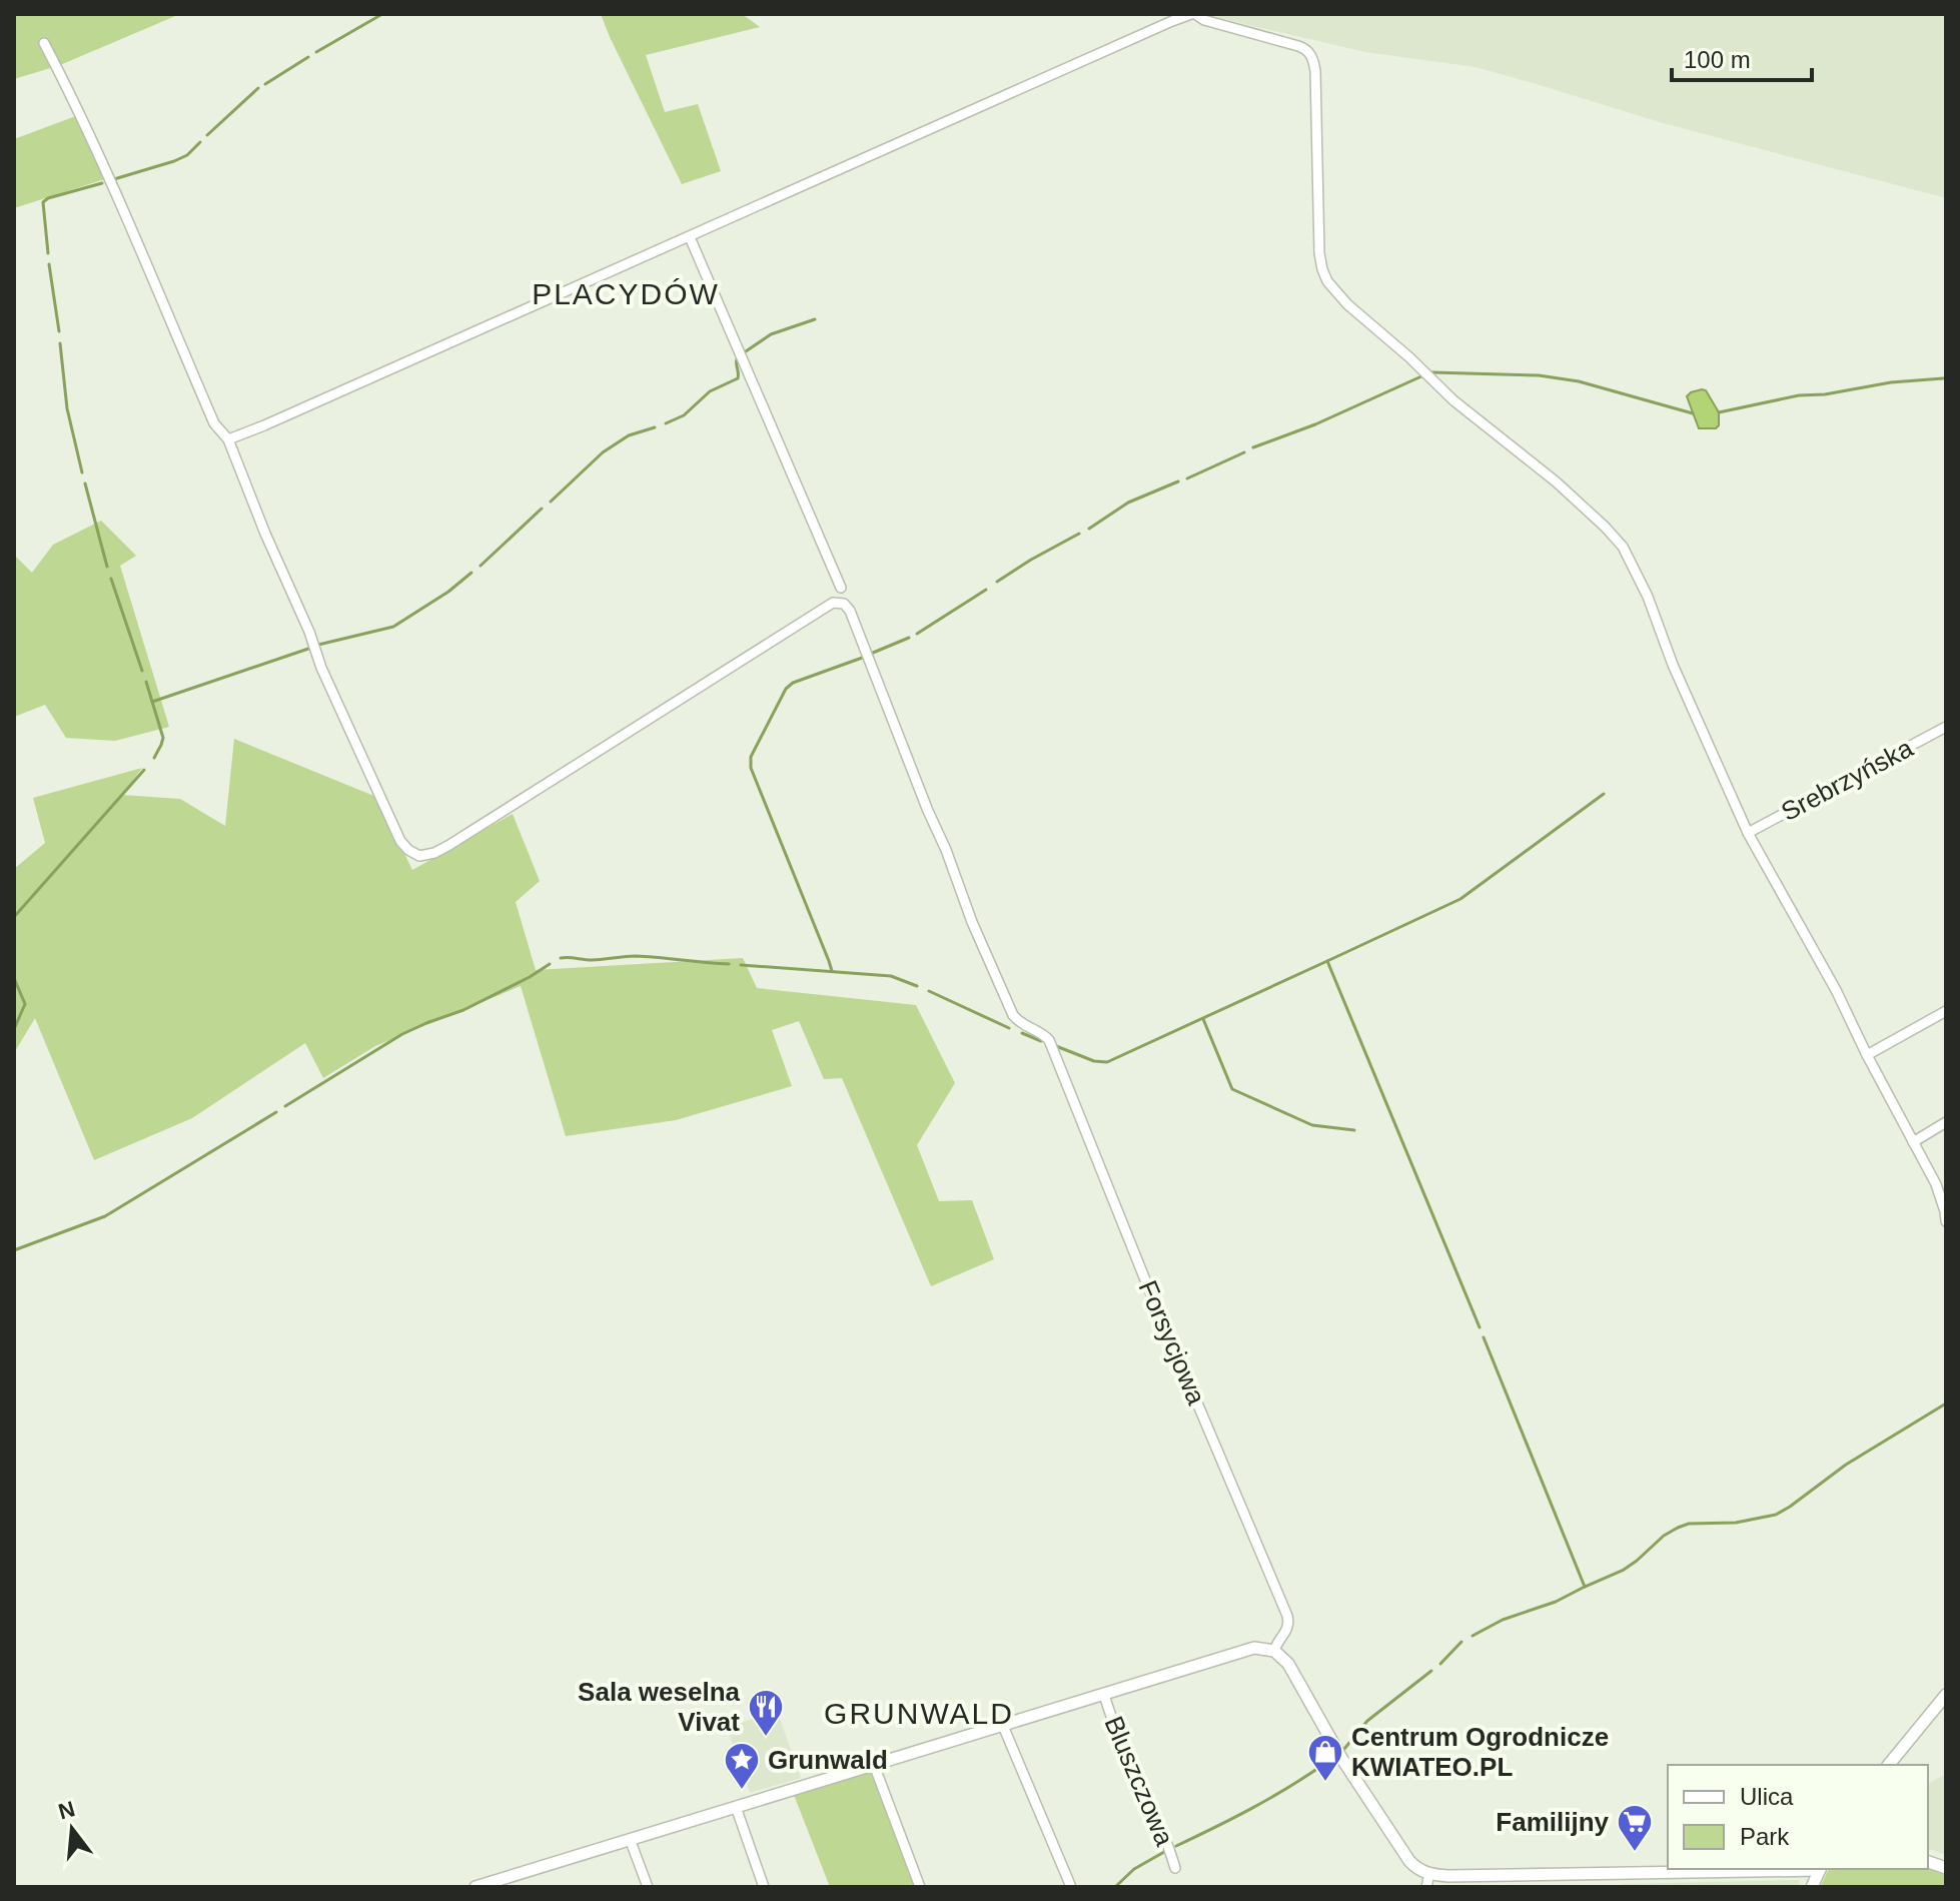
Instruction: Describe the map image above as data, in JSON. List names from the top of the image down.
{
  "streets": {
    "street": ["Srebrzyńska", "Forsycjowa", "Bluszczowa"]
  },
  "districts": ["PLACYDÓW", "GRUNWALD"],
  "places": {
    "restaurant": ["Sala weselna Vivat"],
    "shop": ["Centrum Ogrodnicze KWIATEO.PL"],
    "place": ["Grunwald"],
    "supermarket": ["Familijny"]
  },
  "legend": ["Ulica", "Park"],
  "scale_bar": "100 m",
  "north": "top"
}
